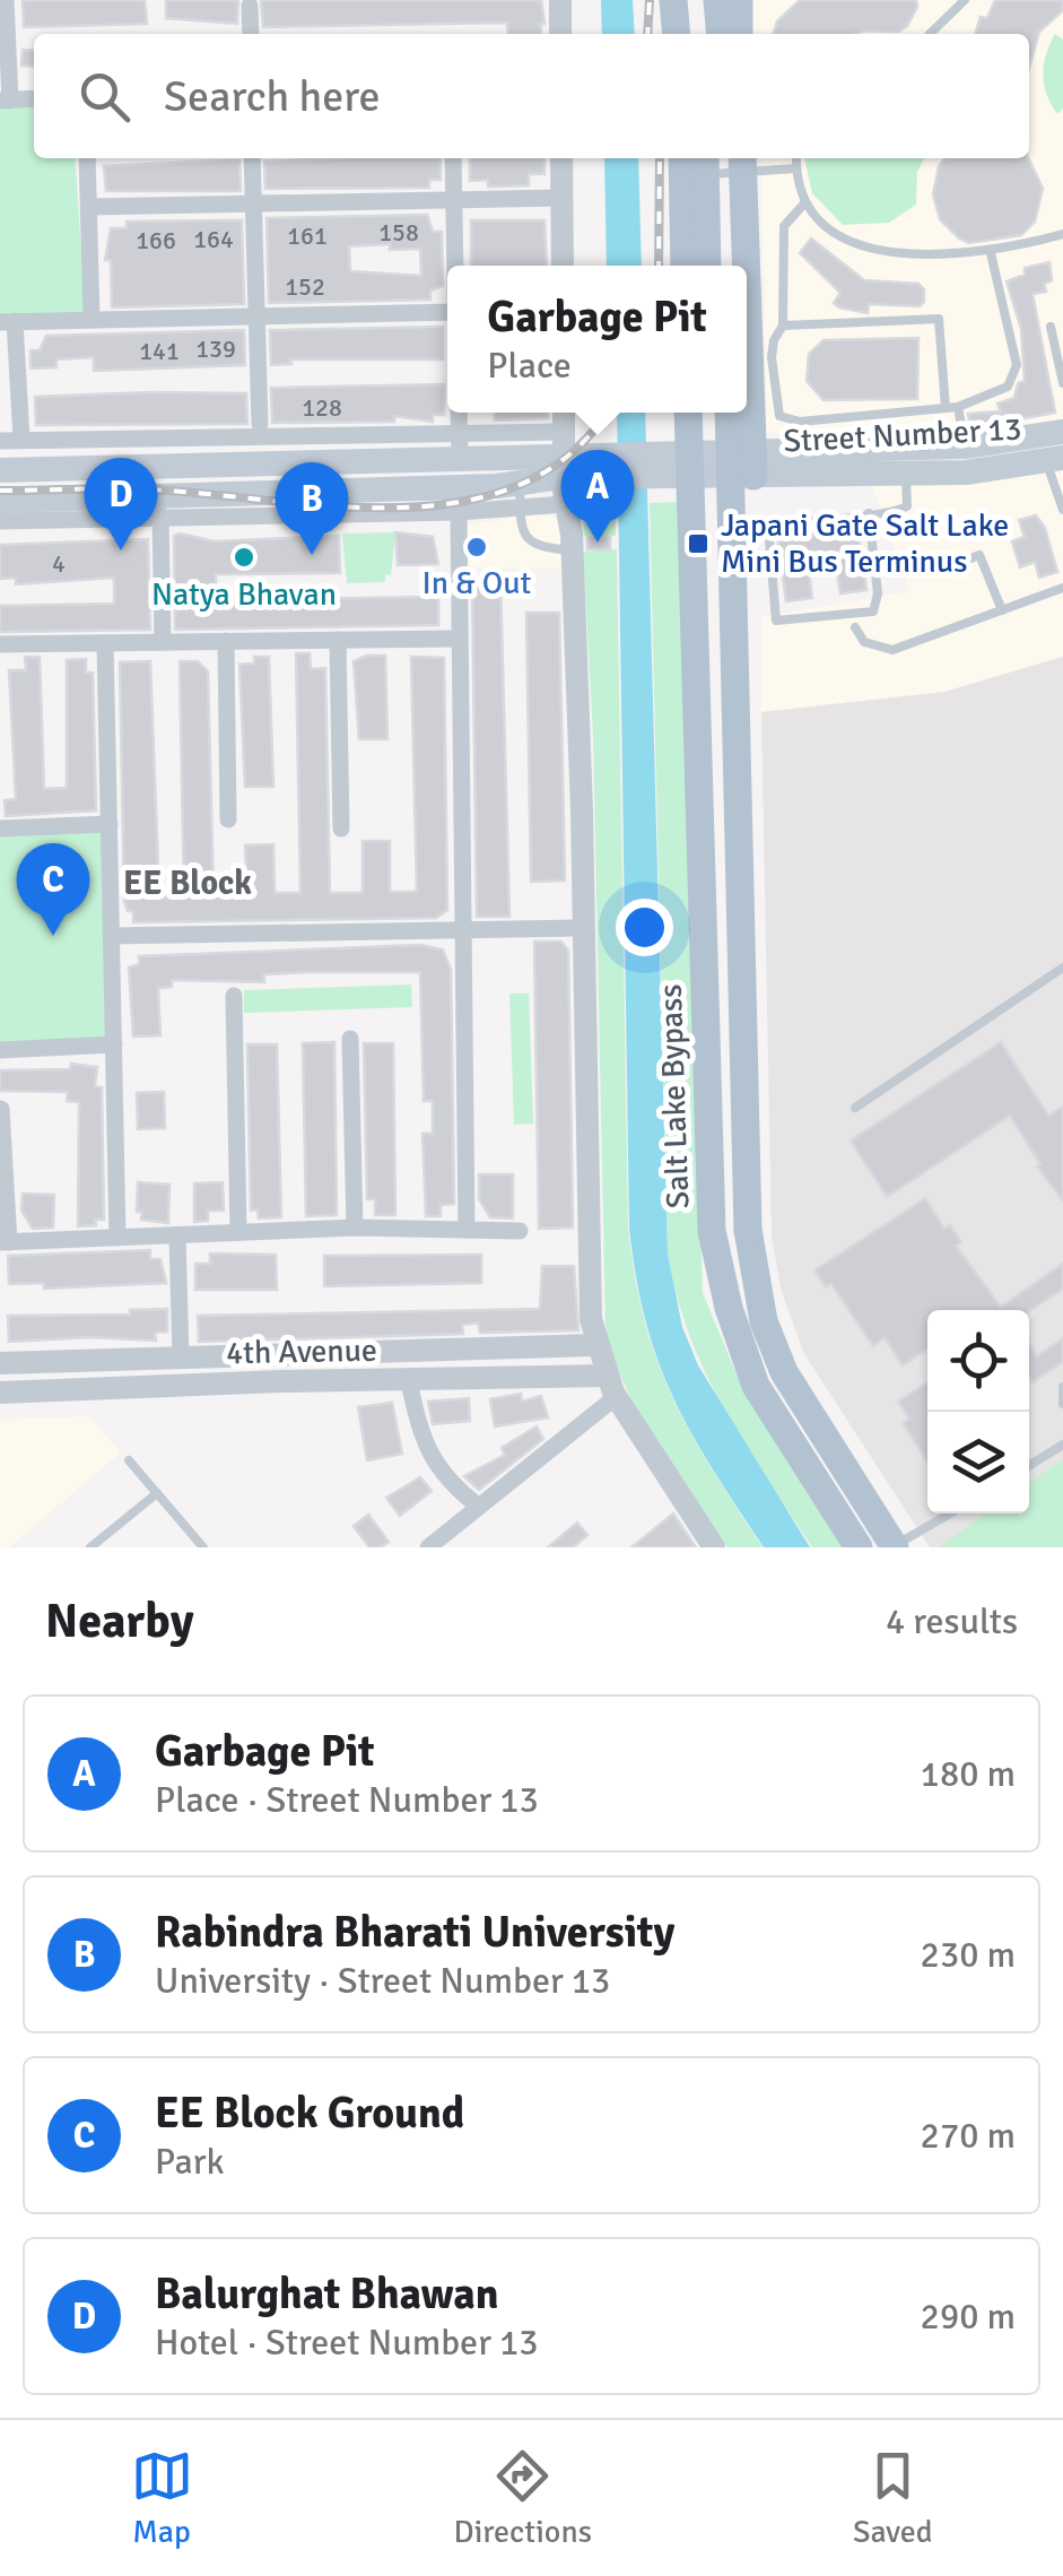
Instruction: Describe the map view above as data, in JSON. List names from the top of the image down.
{
  "streets": {
    "main road": ["Street Number 13", "Salt Lake Bypass"],
    "street": ["4th Avenue"]
  },
  "crossings": [
    ["Street Number 13", "Salt Lake Bypass"]
  ],
  "districts": ["EE Block"],
  "places": {
    "transit": ["Japani Gate Salt Lake Mini Bus Terminus"],
    "other": ["In & Out", "Natya Bhavan"]
  },
  "house_numbers": [
    "158",
    "161",
    "164",
    "166",
    "152",
    "139",
    "141",
    "128",
    "4"
  ],
  "page": {
    "search": "Search here",
    "popup": ["Garbage Pit", "Place"],
    "pins": [
      "A",
      "D",
      "B",
      "C"
    ],
    "heading": ["Nearby", "4 results"],
    "list": [
      {
        "mark": "A",
        "name": "Garbage Pit",
        "note": "Place · Street Number 13",
        "value": "180 m"
      },
      {
        "mark": "B",
        "name": "Rabindra Bharati University",
        "note": "University · Street Number 13",
        "value": "230 m"
      },
      {
        "mark": "C",
        "name": "EE Block Ground",
        "note": "Park",
        "value": "270 m"
      },
      {
        "mark": "D",
        "name": "Balurghat Bhawan",
        "note": "Hotel · Street Number 13",
        "value": "290 m"
      }
    ],
    "nav": ["Map", "Directions", "Saved"]
  }
}
